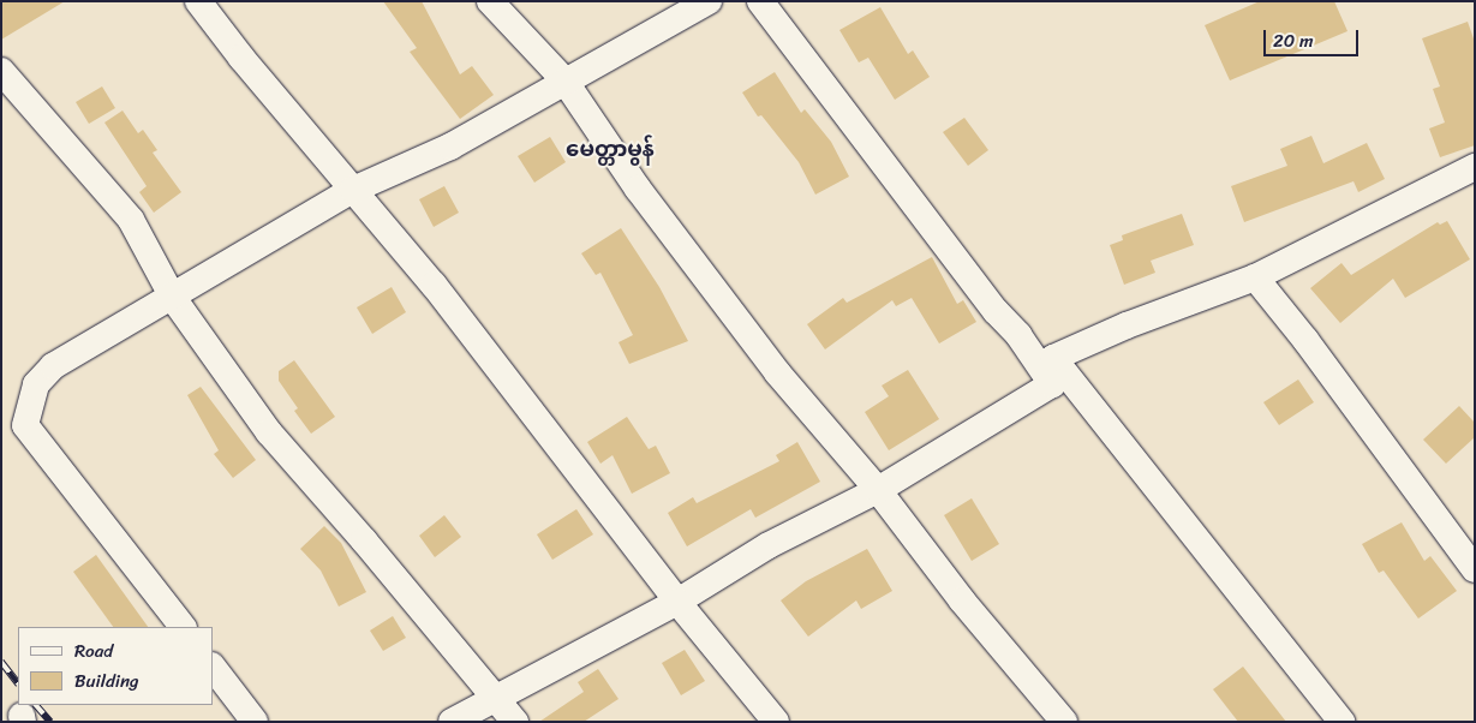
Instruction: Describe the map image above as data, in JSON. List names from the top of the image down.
{
  "districts": ["မေတ္တာမွန်"],
  "legend": ["Road", "Building"],
  "scale_bar": "20 m"
}
